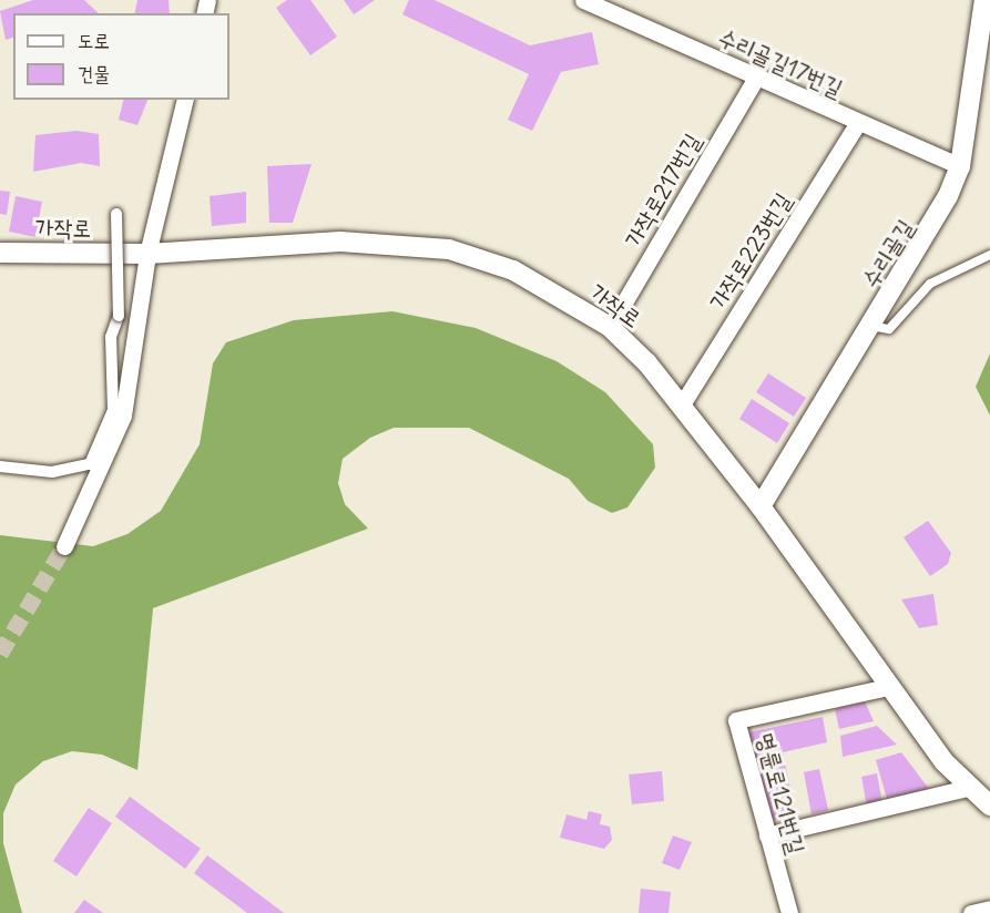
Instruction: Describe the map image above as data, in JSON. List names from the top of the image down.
{
  "streets": {
    "street": [
      "수리골길17번길",
      "가작로217번길",
      "가작로",
      "가작로223번길",
      "수리골길",
      "명륜로121번길"
    ]
  },
  "crossings": [
    ["수리골길17번길", "가작로217번길"],
    ["수리골길17번길", "가작로223번길"],
    ["수리골길17번길", "수리골길"],
    ["가작로217번길", "가작로"],
    ["가작로", "가작로223번길"],
    ["가작로", "수리골길"],
    ["가작로", "명륜로121번길"]
  ],
  "legend": ["도로", "건물"]
}
